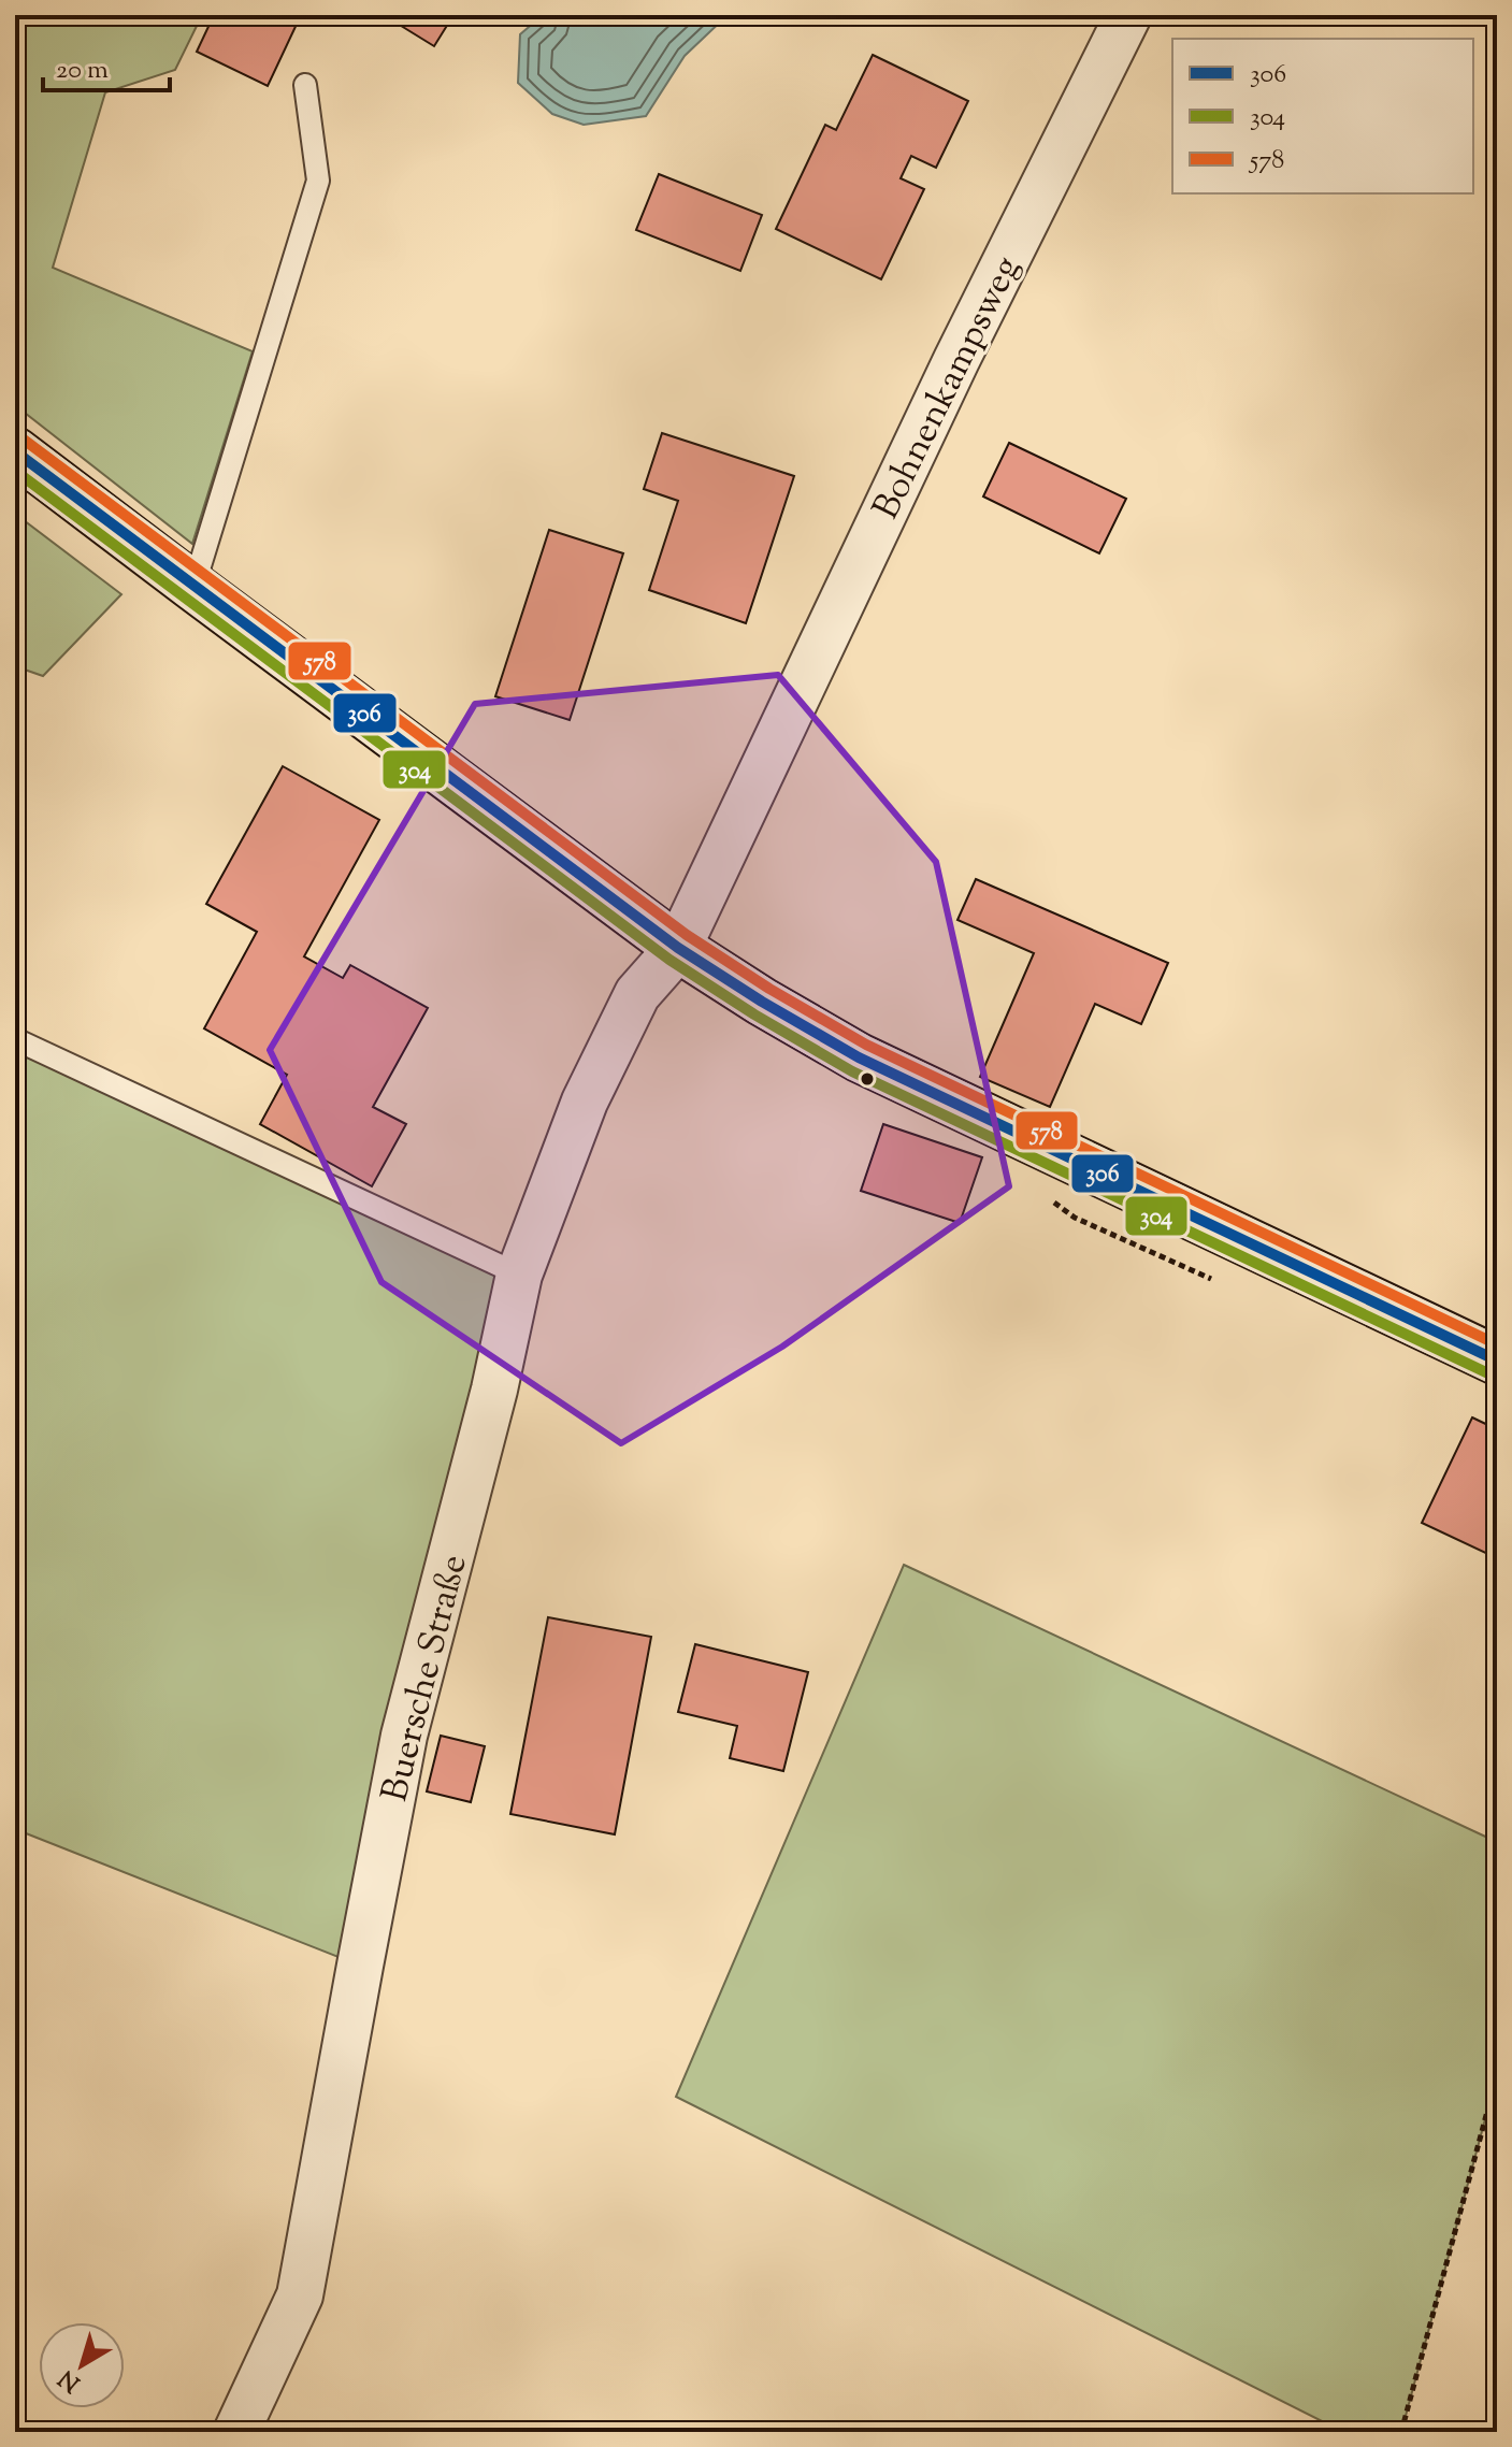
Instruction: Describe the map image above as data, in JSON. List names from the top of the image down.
{
  "streets": {
    "street": ["Bohnenkampsweg", "Buersche Straße"]
  },
  "crossings": [
    ["Bohnenkampsweg", "Buersche Straße"]
  ],
  "lines": ["transit line 578", "transit line 306", "transit line 304"],
  "legend": ["306", "304", "578"],
  "scale_bar": "20 m",
  "north": "bottom left"
}
